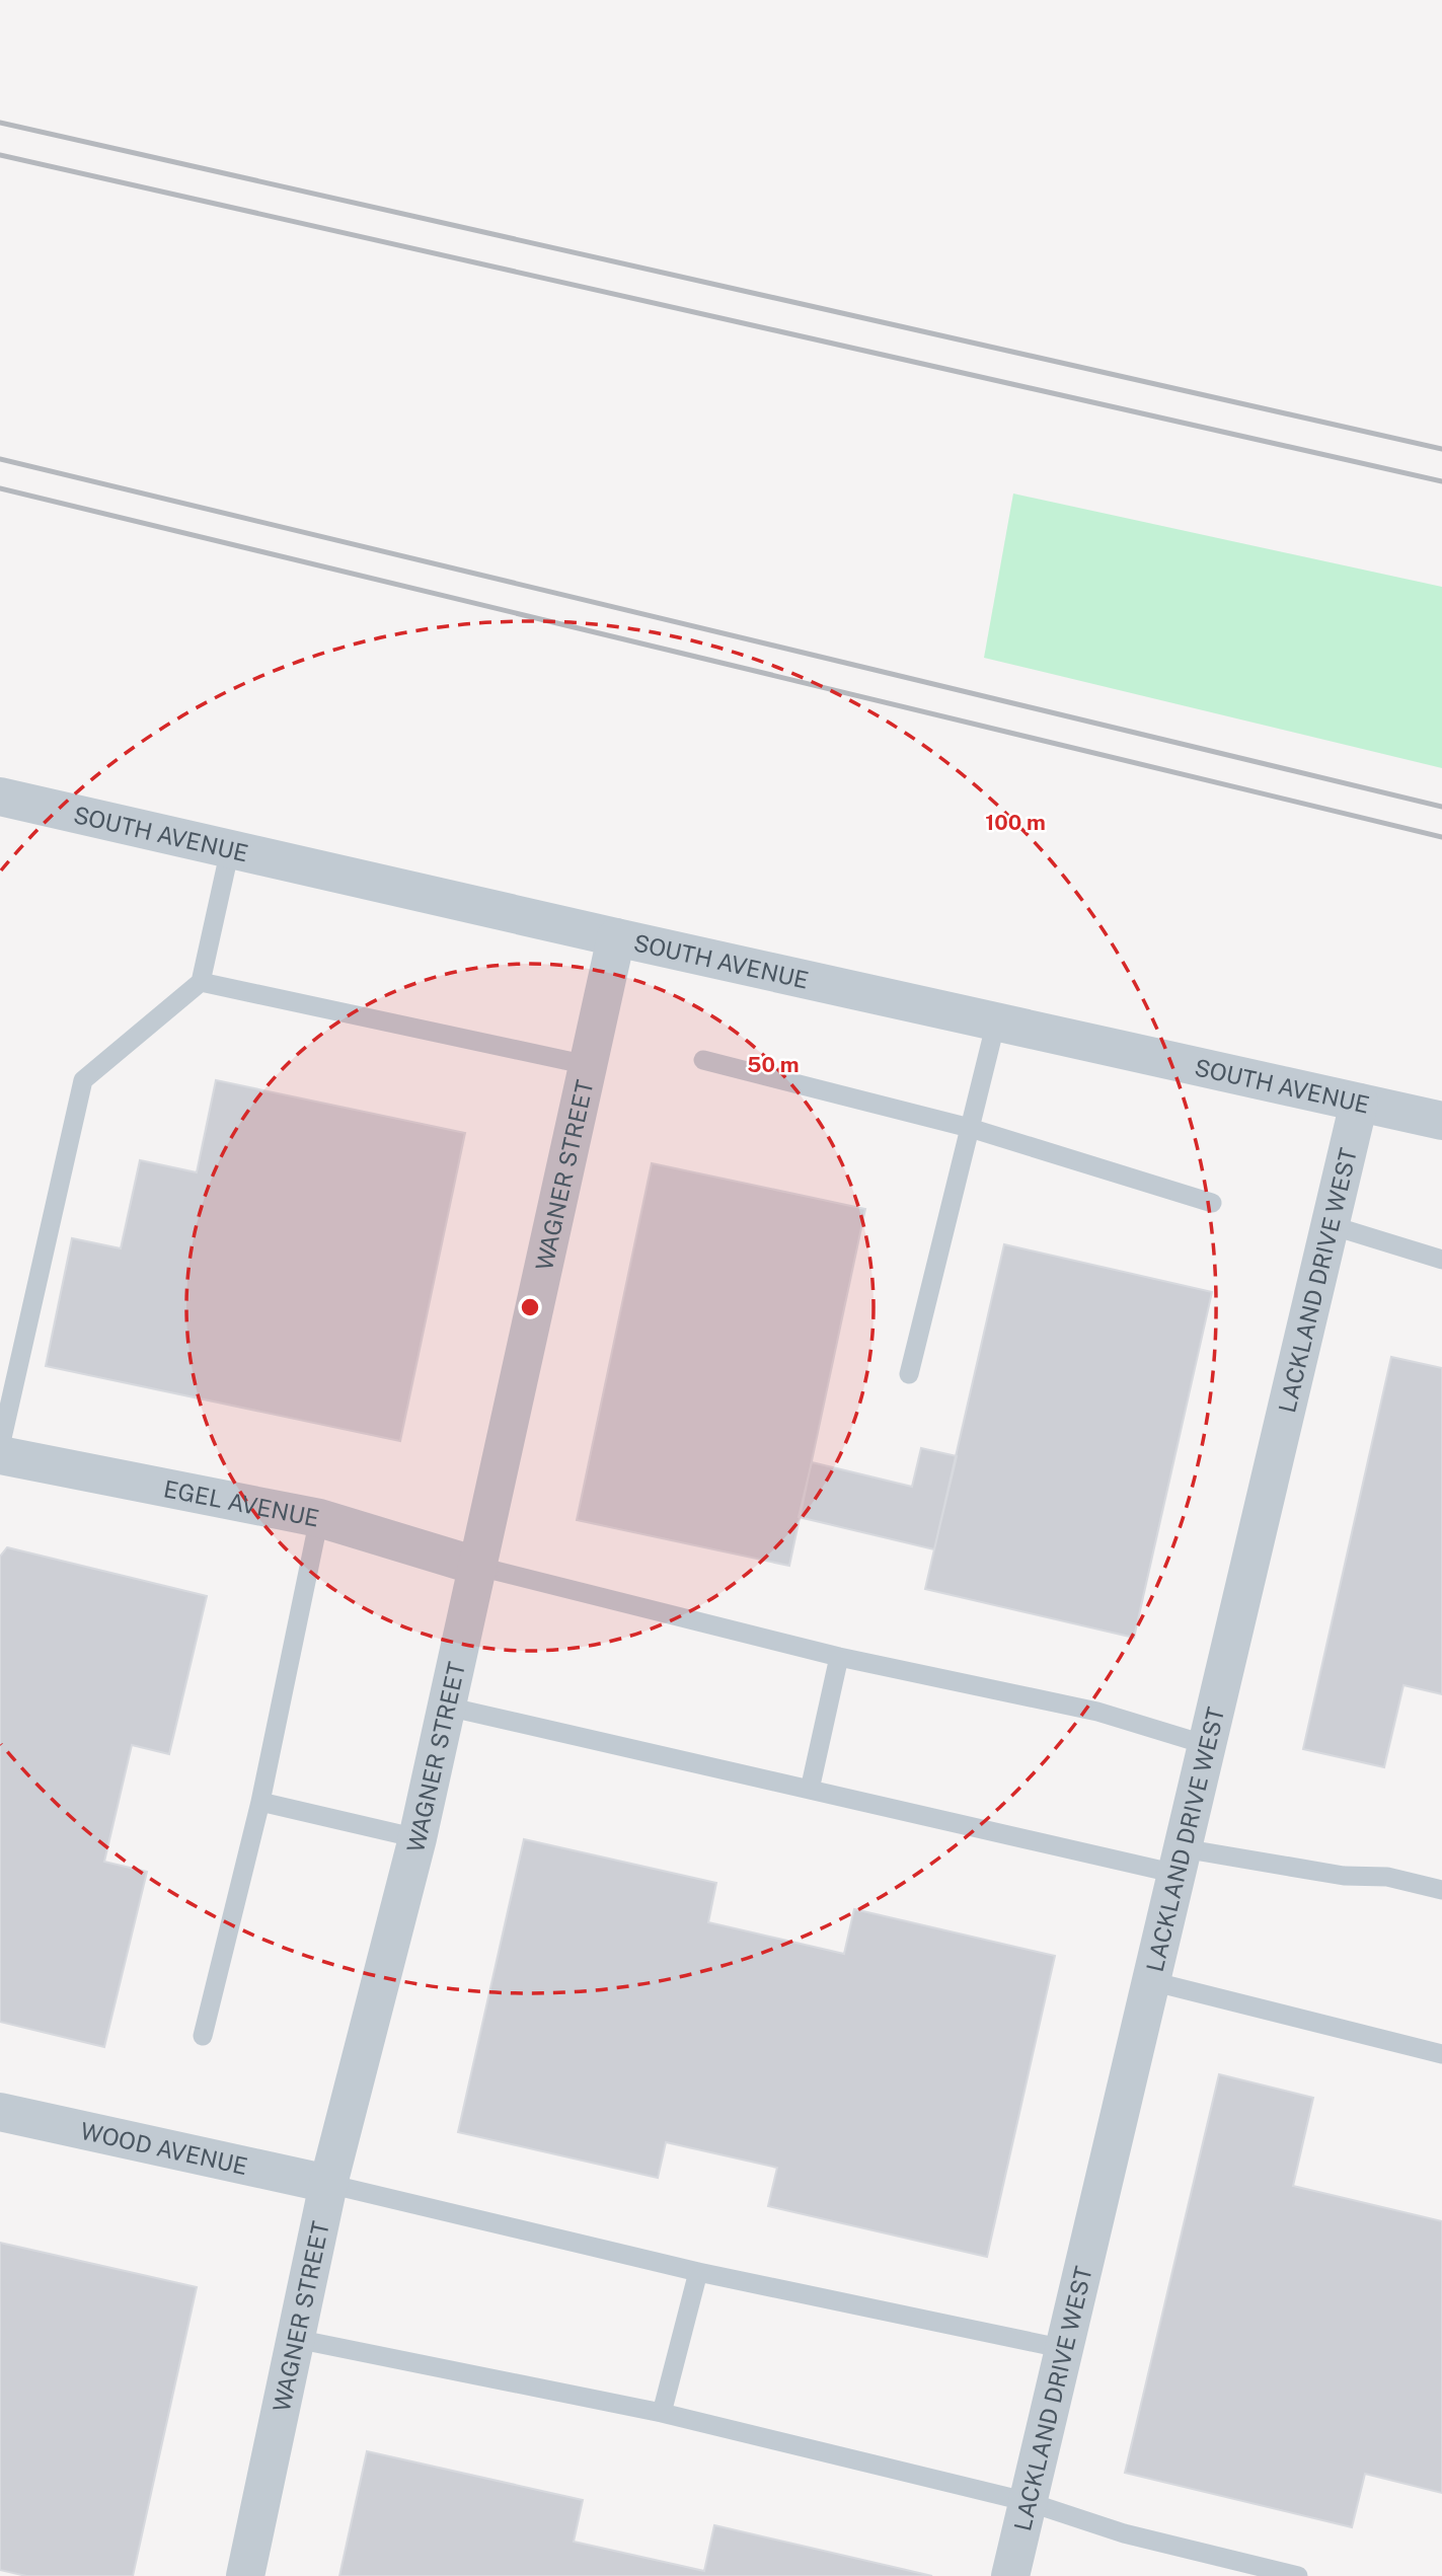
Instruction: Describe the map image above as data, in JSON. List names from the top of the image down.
{
  "streets": {
    "street": [
      "SOUTH AVENUE",
      "WAGNER STREET",
      "LACKLAND DRIVE WEST",
      "EGEL AVENUE",
      "WOOD AVENUE"
    ]
  },
  "crossings": [
    ["SOUTH AVENUE", "WAGNER STREET"],
    ["SOUTH AVENUE", "LACKLAND DRIVE WEST"],
    ["WAGNER STREET", "EGEL AVENUE"],
    ["WAGNER STREET", "WOOD AVENUE"]
  ],
  "rings": ["100 m", "50 m"]
}
